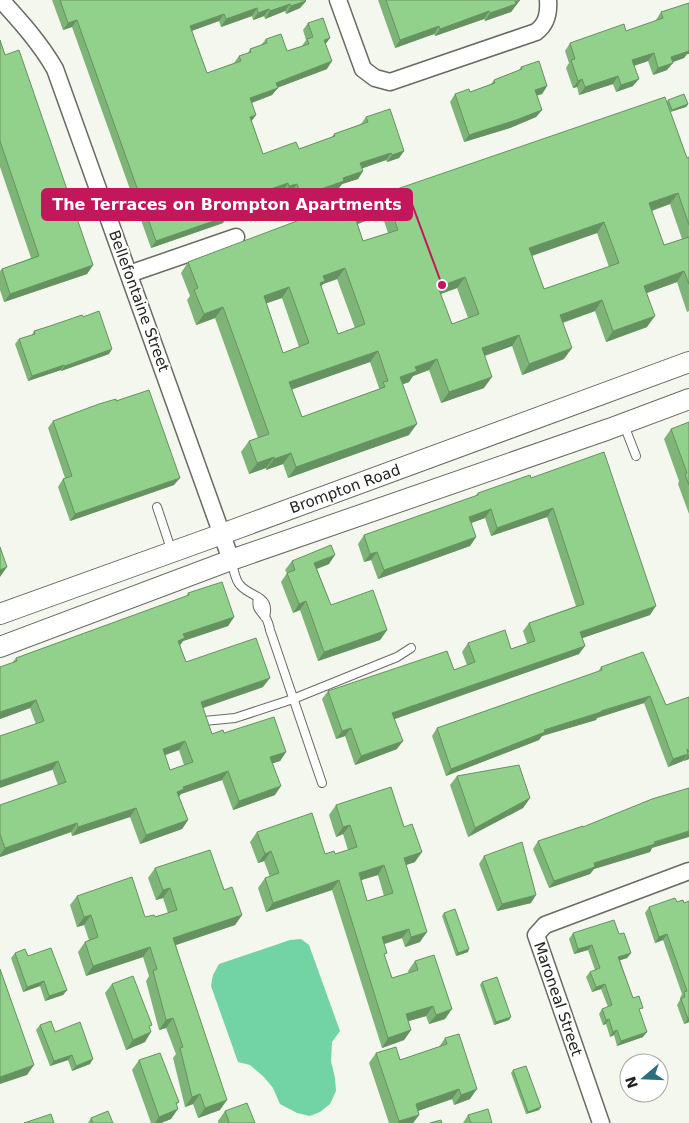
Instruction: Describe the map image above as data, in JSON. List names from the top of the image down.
{
  "streets": {
    "street": ["Bellefontaine Street", "Brompton Road", "Maroneal Street"]
  },
  "crossings": [
    ["Bellefontaine Street", "Brompton Road"]
  ],
  "places": ["The Terraces on Brompton Apartments"],
  "north": "left"
}
